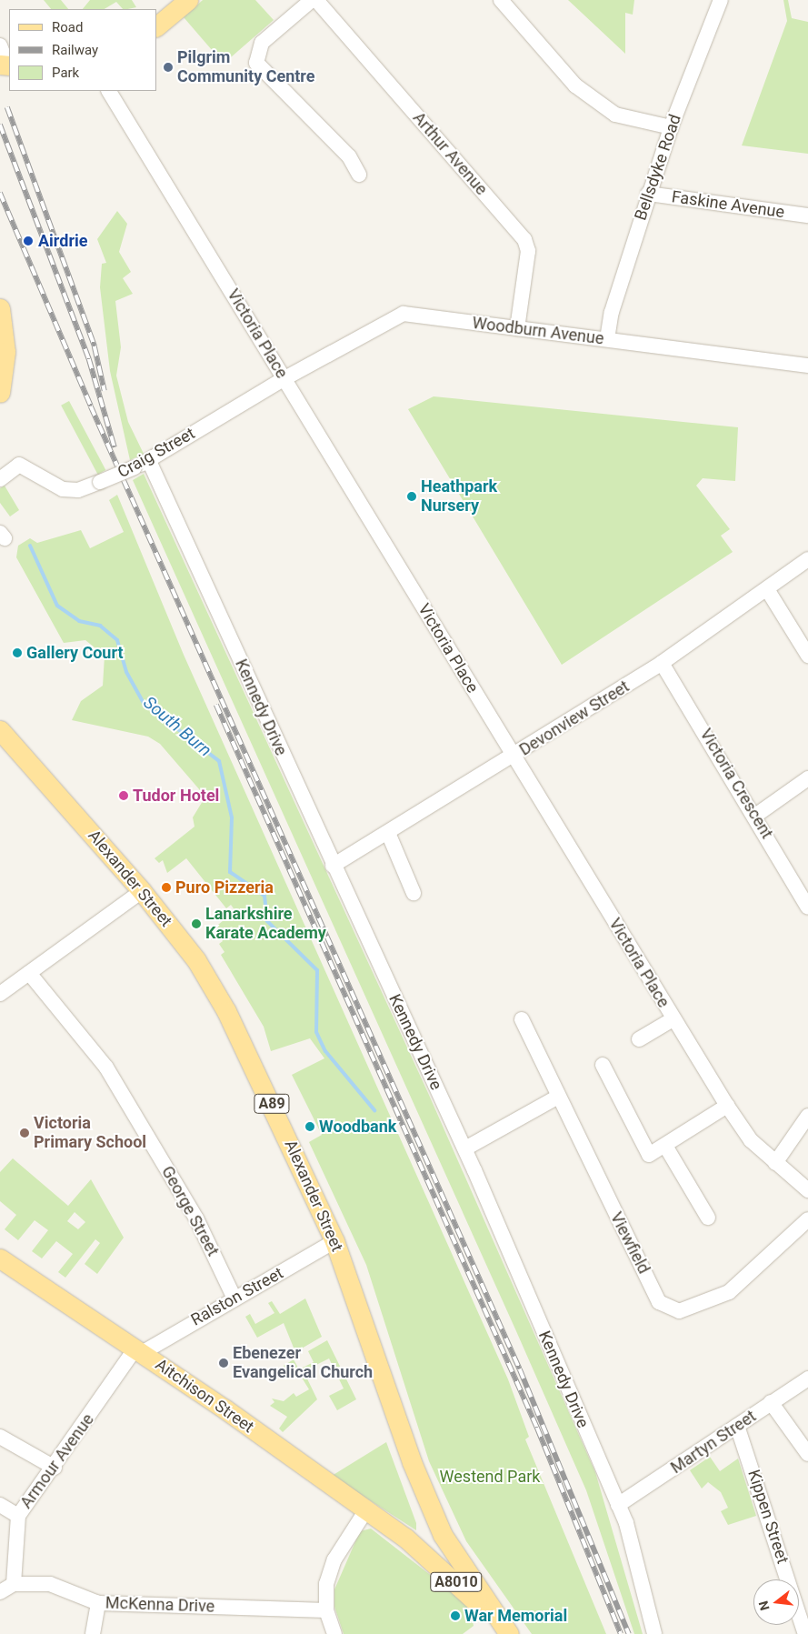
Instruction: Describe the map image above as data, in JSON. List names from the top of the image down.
{
  "streets": {
    "main road": [
      "Alexander Street",
      "A89",
      "Aitchison Street",
      "A8010"
    ],
    "street": [
      "Arthur Avenue",
      "Bellsdyke Road",
      "Faskine Avenue",
      "Woodburn Avenue",
      "Victoria Place",
      "Craig Street",
      "Kennedy Drive",
      "Devonview Street",
      "Victoria Crescent",
      "George Street",
      "Viewfield",
      "Ralston Street",
      "Martyn Street",
      "Armour Avenue",
      "Kippen Street",
      "McKenna Drive"
    ]
  },
  "crossings": [
    ["Arthur Avenue", "Woodburn Avenue"],
    ["Bellsdyke Road", "Faskine Avenue"],
    ["Bellsdyke Road", "Woodburn Avenue"],
    ["Woodburn Avenue", "Victoria Place"],
    ["Woodburn Avenue", "Craig Street"],
    ["Victoria Place", "Craig Street"],
    ["Victoria Place", "Devonview Street"],
    ["Craig Street", "Kennedy Drive"],
    ["Kennedy Drive", "Devonview Street"],
    ["Kennedy Drive", "Martyn Street"],
    ["Devonview Street", "Victoria Crescent"],
    ["Alexander Street", "Ralston Street"],
    ["Alexander Street", "Aitchison Street"],
    ["George Street", "Ralston Street"],
    ["Ralston Street", "Aitchison Street"],
    ["Ralston Street", "Armour Avenue"],
    ["Aitchison Street", "Armour Avenue"],
    ["Martyn Street", "Kippen Street"],
    ["Armour Avenue", "McKenna Drive"]
  ],
  "water": ["South Burn"],
  "parks": ["Westend Park"],
  "places": [
    "Pilgrim Community Centre",
    "Airdrie",
    "Heathpark Nursery",
    "Gallery Court",
    "Tudor Hotel",
    "Puro Pizzeria",
    "Lanarkshire Karate Academy",
    "Woodbank",
    "Victoria Primary School",
    "Ebenezer Evangelical Church",
    "War Memorial"
  ],
  "legend": ["Road", "Railway", "Park"],
  "north": "left"
}
